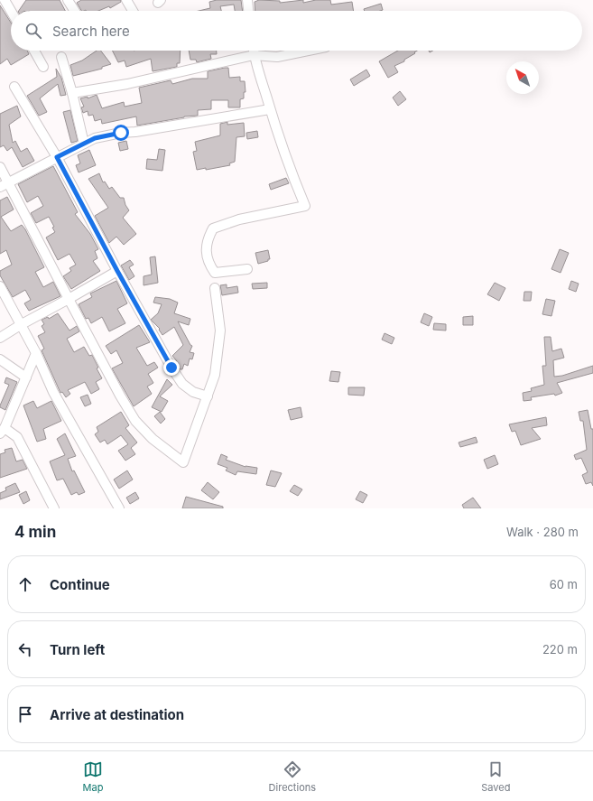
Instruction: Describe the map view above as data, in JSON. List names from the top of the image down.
{
  "north": "top left",
  "page": {
    "search": "Search here",
    "heading": ["4 min", "Walk · 280 m"],
    "list": [
      ["Continue", "60 m"],
      ["Turn left", "220 m"],
      "Arrive at destination"
    ],
    "nav": ["Map", "Directions", "Saved"]
  }
}
